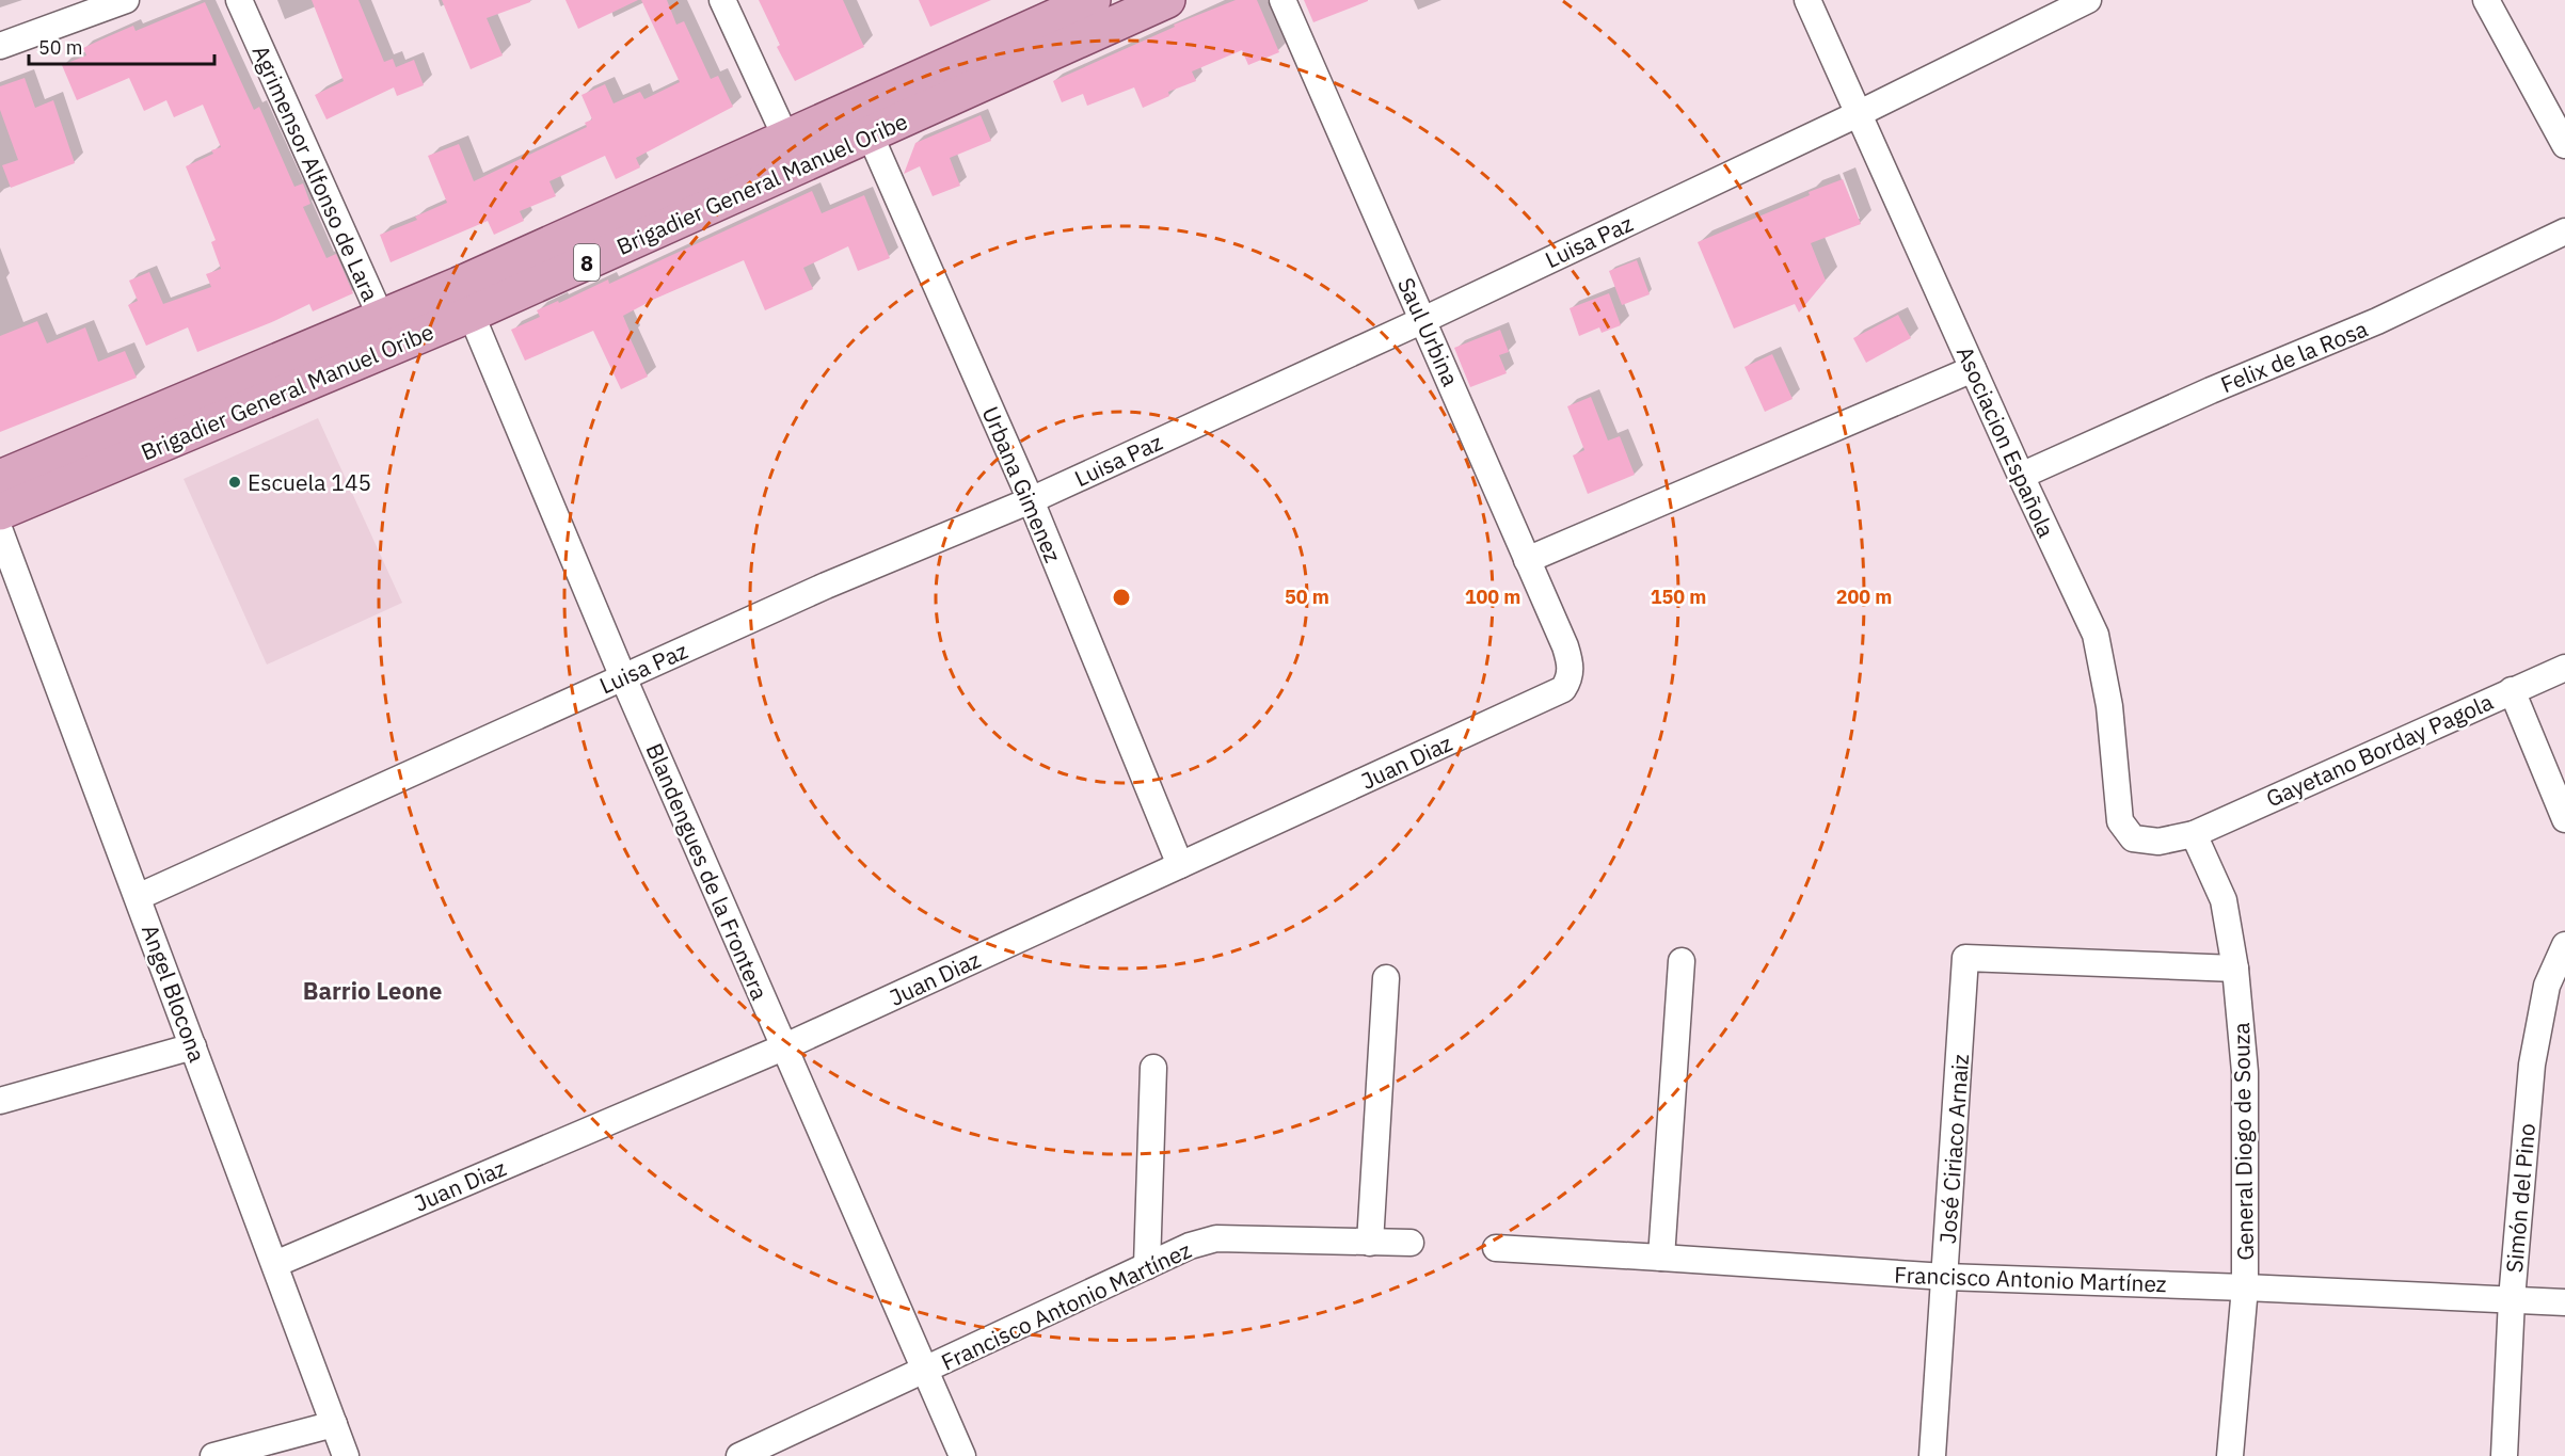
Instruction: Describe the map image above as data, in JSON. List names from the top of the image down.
{
  "streets": {
    "main road": ["Brigadier General Manuel Oribe", "8"],
    "street": [
      "Agrimensor Alfonso de Lara",
      "Luisa Paz",
      "Saul Urbina",
      "Felix de la Rosa",
      "Asociacion Española",
      "Urbana Gimenez",
      "Gayetano Borday Pagola",
      "Juan Diaz",
      "Blandengues de la Frontera",
      "Angel Blocona",
      "General Diogo de Souza",
      "José Ciriaco Arnaiz",
      "Simón del Pino",
      "Francisco Antonio Martínez"
    ]
  },
  "crossings": [
    ["Agrimensor Alfonso de Lara", "Brigadier General Manuel Oribe"],
    ["Brigadier General Manuel Oribe", "Urbana Gimenez"],
    ["Brigadier General Manuel Oribe", "Blandengues de la Frontera"],
    ["Luisa Paz", "Saul Urbina"],
    ["Luisa Paz", "Asociacion Española"],
    ["Luisa Paz", "Urbana Gimenez"],
    ["Luisa Paz", "Blandengues de la Frontera"],
    ["Luisa Paz", "Angel Blocona"],
    ["Saul Urbina", "Juan Diaz"],
    ["Felix de la Rosa", "Asociacion Española"],
    ["Asociacion Española", "Gayetano Borday Pagola"],
    ["Asociacion Española", "General Diogo de Souza"],
    ["Urbana Gimenez", "Juan Diaz"],
    ["Gayetano Borday Pagola", "General Diogo de Souza"],
    ["Juan Diaz", "Blandengues de la Frontera"],
    ["Juan Diaz", "Angel Blocona"],
    ["Blandengues de la Frontera", "Francisco Antonio Martínez"],
    ["General Diogo de Souza", "José Ciriaco Arnaiz"],
    ["General Diogo de Souza", "Francisco Antonio Martínez"],
    ["José Ciriaco Arnaiz", "Francisco Antonio Martínez"],
    ["Simón del Pino", "Francisco Antonio Martínez"]
  ],
  "districts": ["Barrio Leone"],
  "places": ["Escuela 145"],
  "scale_bar": "50 m",
  "rings": [
    "50 m",
    "100 m",
    "150 m",
    "200 m"
  ]
}
